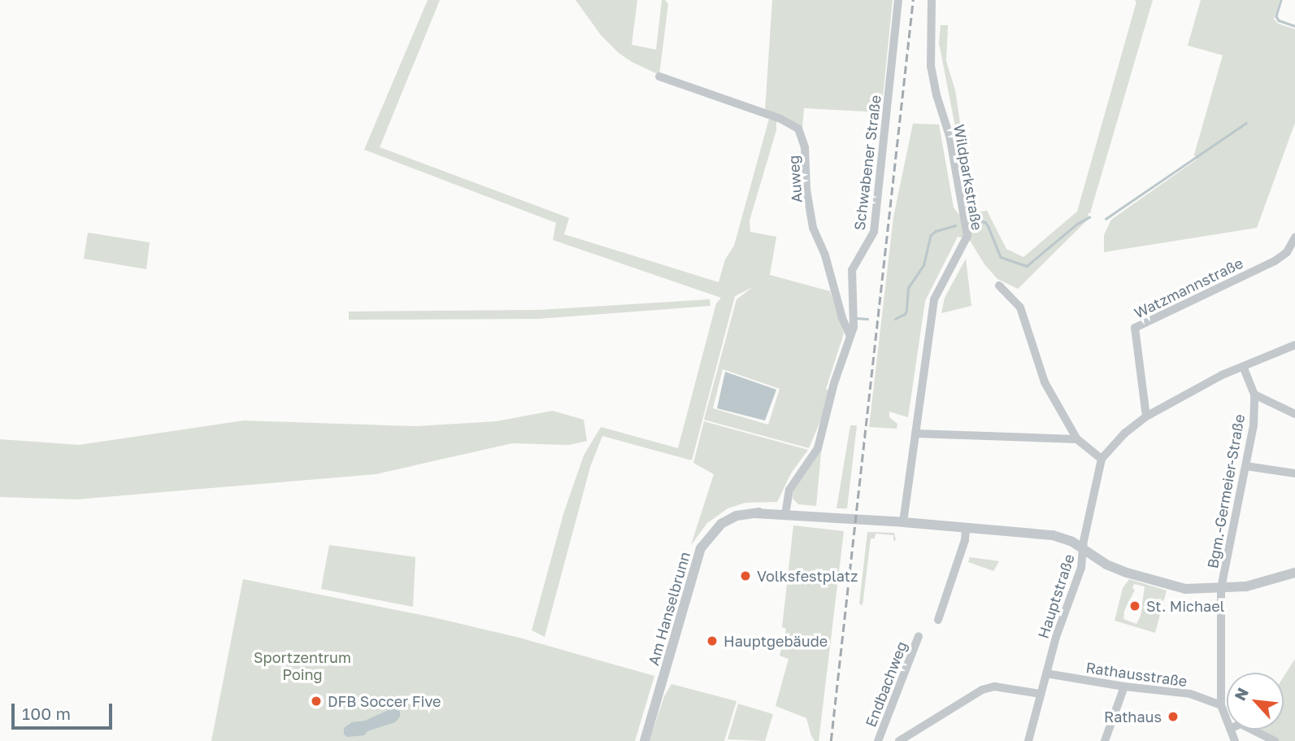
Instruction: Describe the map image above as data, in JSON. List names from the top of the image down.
{
  "streets": {
    "street": [
      "Schwabener Straße",
      "Wildparkstraße",
      "Auweg",
      "Watzmannstraße",
      "Bgm.-Germeier-Straße",
      "Hauptstraße",
      "Am Hanselbrunn",
      "Rathausstraße",
      "Endbachweg"
    ]
  },
  "crossings": [
    ["Schwabener Straße", "Auweg"],
    ["Schwabener Straße", "Am Hanselbrunn"],
    ["Wildparkstraße", "Am Hanselbrunn"],
    ["Bgm.-Germeier-Straße", "Am Hanselbrunn"],
    ["Bgm.-Germeier-Straße", "Rathausstraße"],
    ["Hauptstraße", "Am Hanselbrunn"],
    ["Hauptstraße", "Rathausstraße"]
  ],
  "parks": ["Sportzentrum Poing"],
  "places": [
    "Volksfestplatz",
    "St. Michael",
    "Hauptgebäude",
    "DFB Soccer Five",
    "Rathaus"
  ],
  "scale_bar": "100 m",
  "north": "top left"
}
